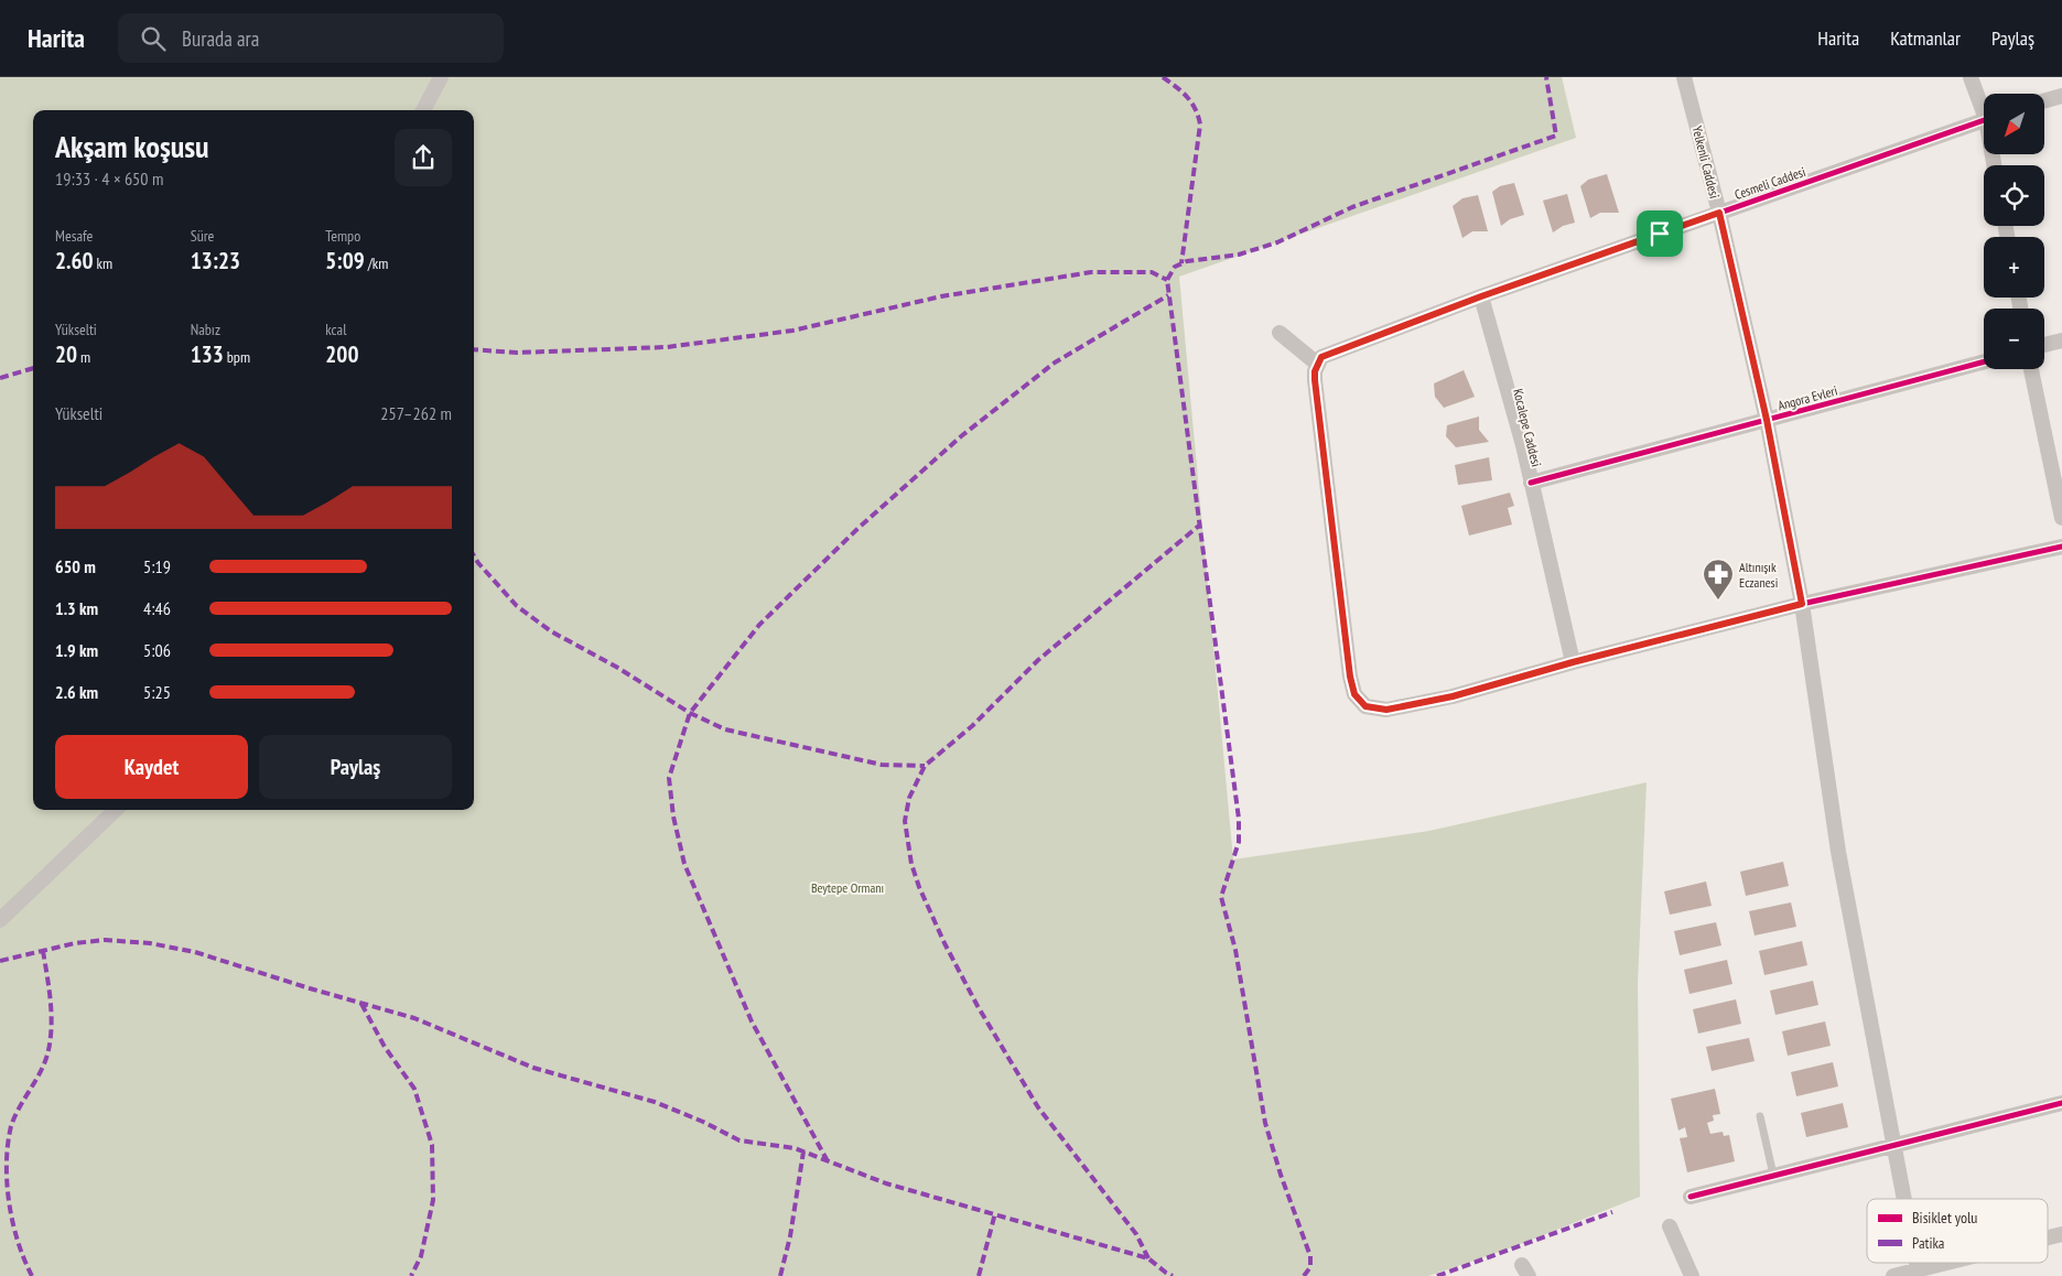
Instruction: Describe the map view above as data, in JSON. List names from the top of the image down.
{
  "streets": {
    "street": [
      "Yelkenli Caddesi",
      "Cesmeli Caddesi",
      "Angora Evleri",
      "Kocalepe Caddesi"
    ]
  },
  "crossings": [
    ["Yelkenli Caddesi", "Cesmeli Caddesi"],
    ["Yelkenli Caddesi", "Angora Evleri"],
    ["Cesmeli Caddesi", "Kocalepe Caddesi"],
    ["Angora Evleri", "Kocalepe Caddesi"]
  ],
  "parks": ["Beytepe Ormanı"],
  "places": {
    "pharmacy": ["Altınışık Eczanesi"]
  },
  "legend": ["Bisiklet yolu", "Patika"],
  "north": "bottom left",
  "page": {
    "header": "Harita",
    "search": "Burada ara",
    "nav": ["Harita", "Katmanlar", "Paylaş"],
    "map_buttons": ["+", "−"],
    "heading": ["Akşam koşusu", "19:33 · 4 × 650 m"],
    "stats": [
      ["Mesafe", "2.60 km"],
      ["Süre", "13:23"],
      ["Tempo", "5:09 /km"],
      ["Yükselti", "20 m"],
      ["Nabız", "133 bpm"],
      ["kcal", "200"]
    ],
    "chart": ["Yükselti", "257–262 m"],
    "list": [
      {
        "name": "650 m",
        "note": "5:19"
      },
      {
        "name": "1.3 km",
        "note": "4:46"
      },
      {
        "name": "1.9 km",
        "note": "5:06"
      },
      {
        "name": "2.6 km",
        "note": "5:25"
      }
    ],
    "buttons": ["Kaydet", "Paylaş"]
  }
}
